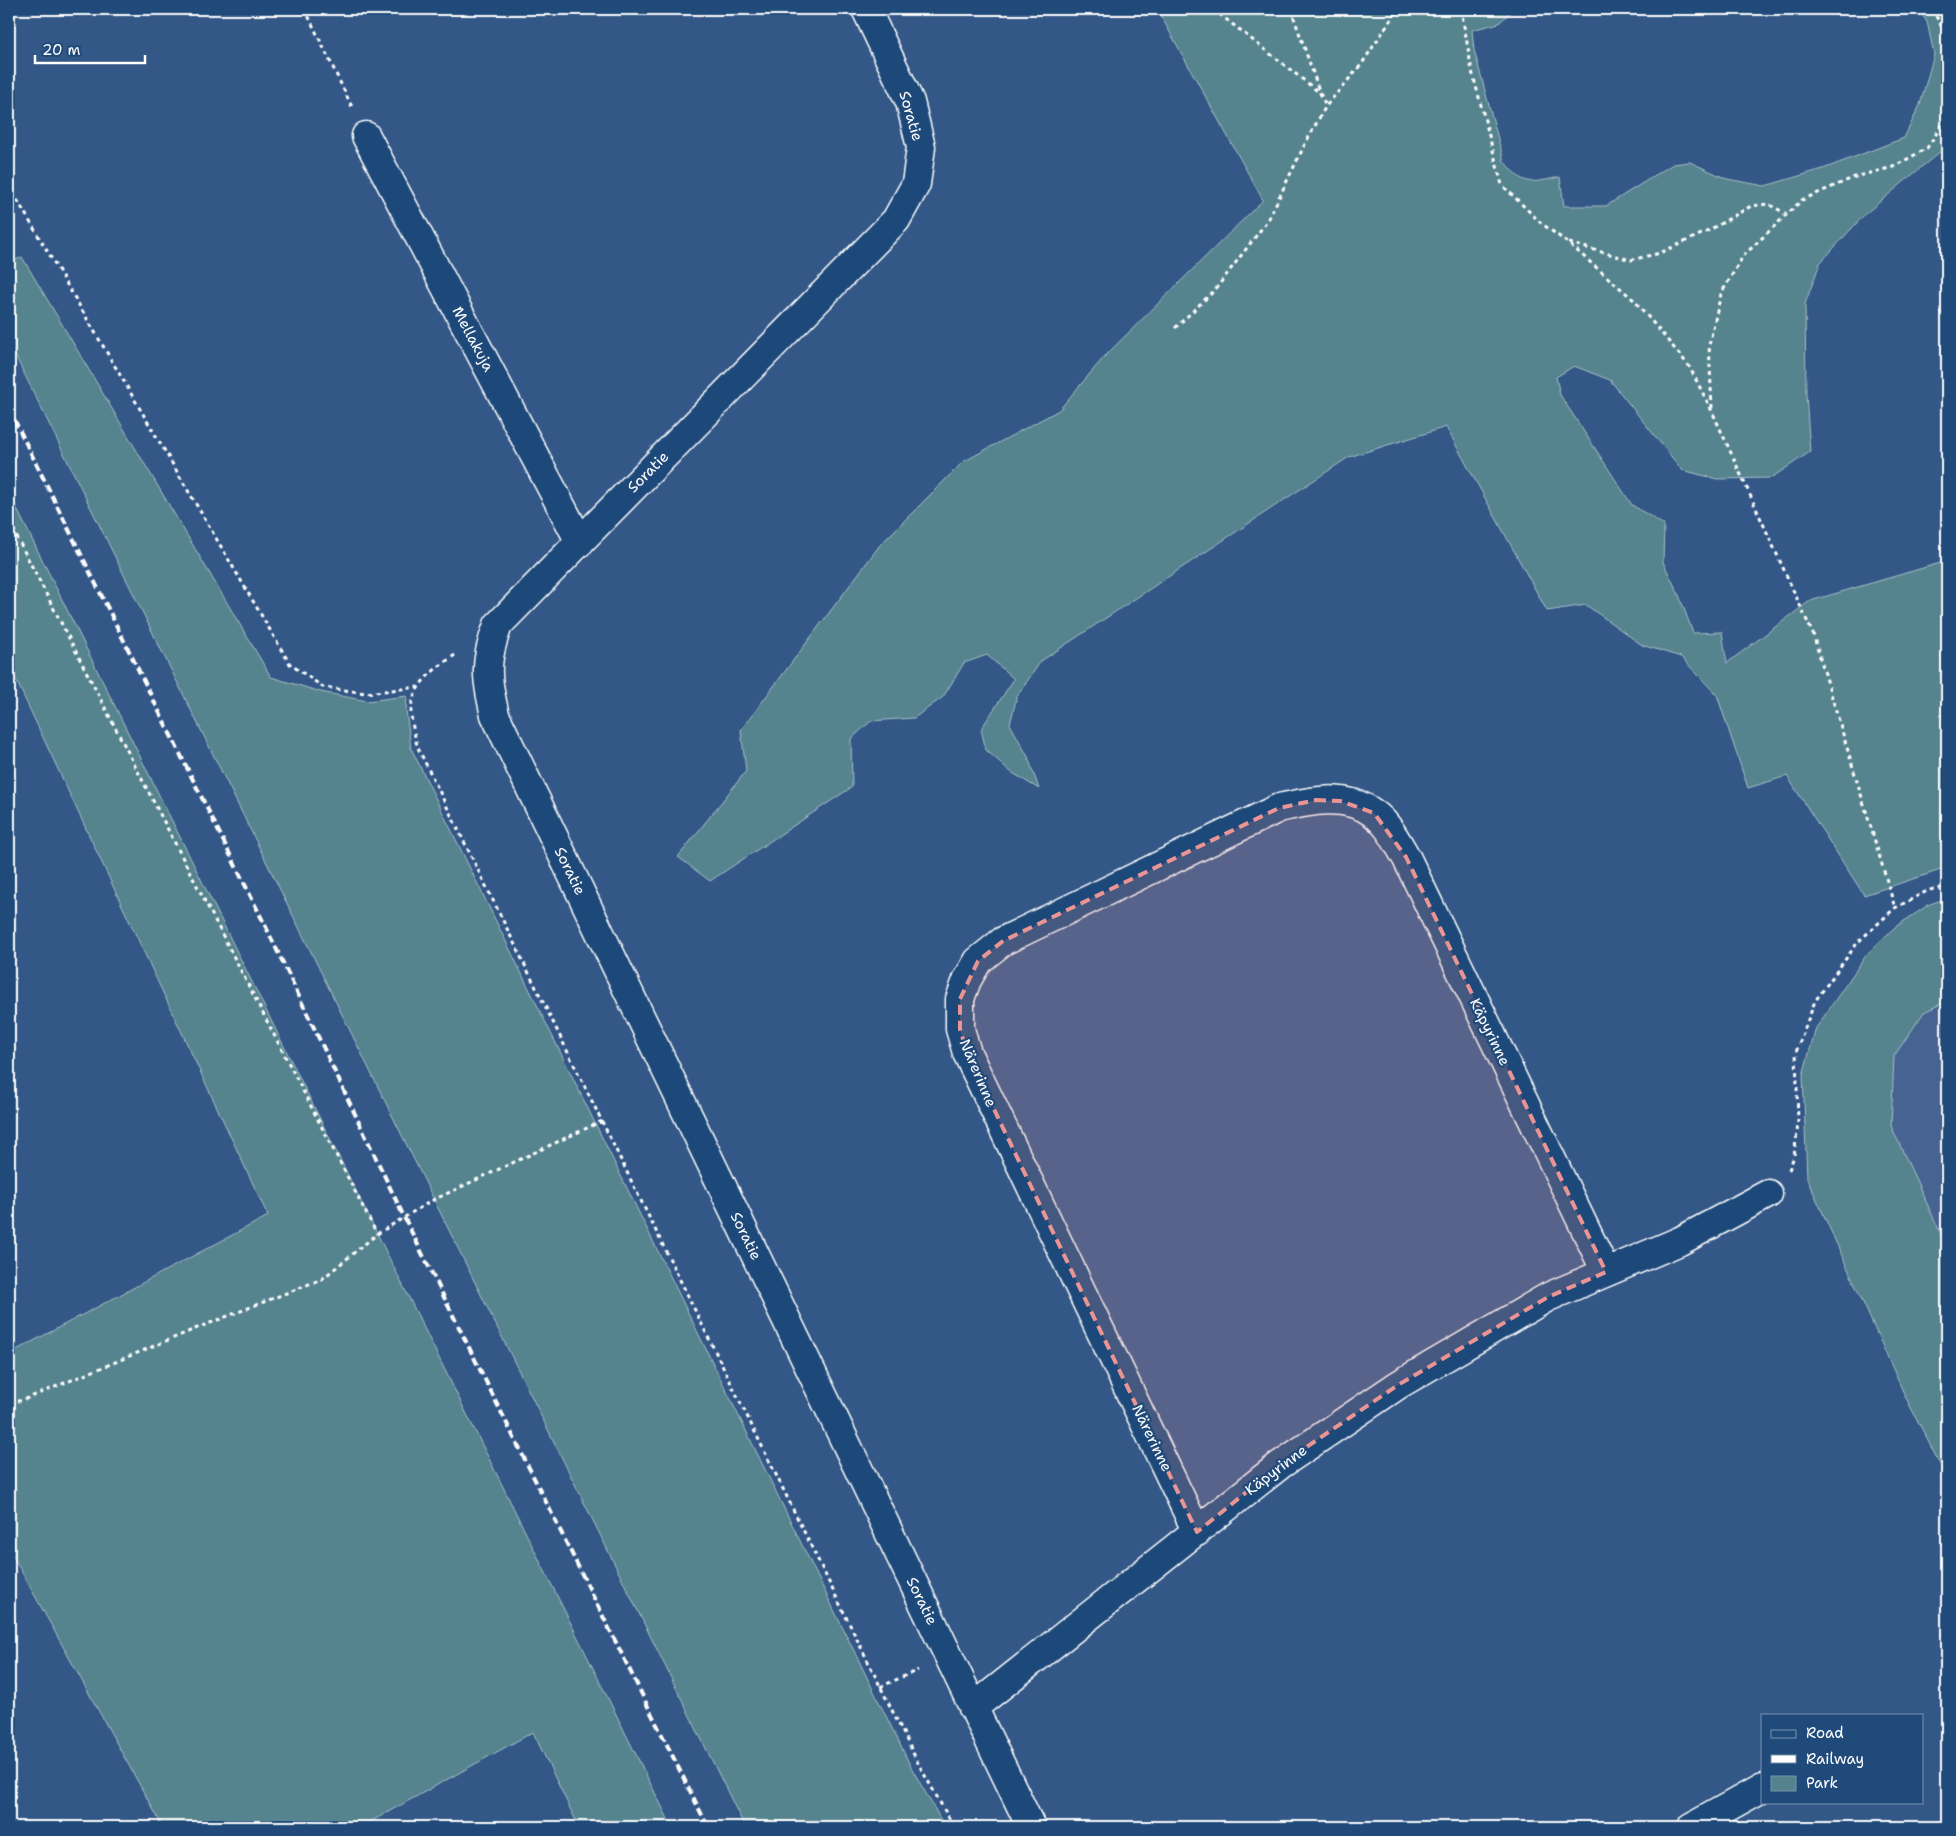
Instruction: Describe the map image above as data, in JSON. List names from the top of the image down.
{
  "streets": {
    "street": [
      "Soratie",
      "Mellakuja",
      "Käpyrinne",
      "Närerinne"
    ]
  },
  "crossings": [
    ["Soratie", "Mellakuja"],
    ["Soratie", "Käpyrinne"],
    ["Käpyrinne", "Närerinne"]
  ],
  "legend": ["Road", "Railway", "Park"],
  "scale_bar": "20 m"
}
